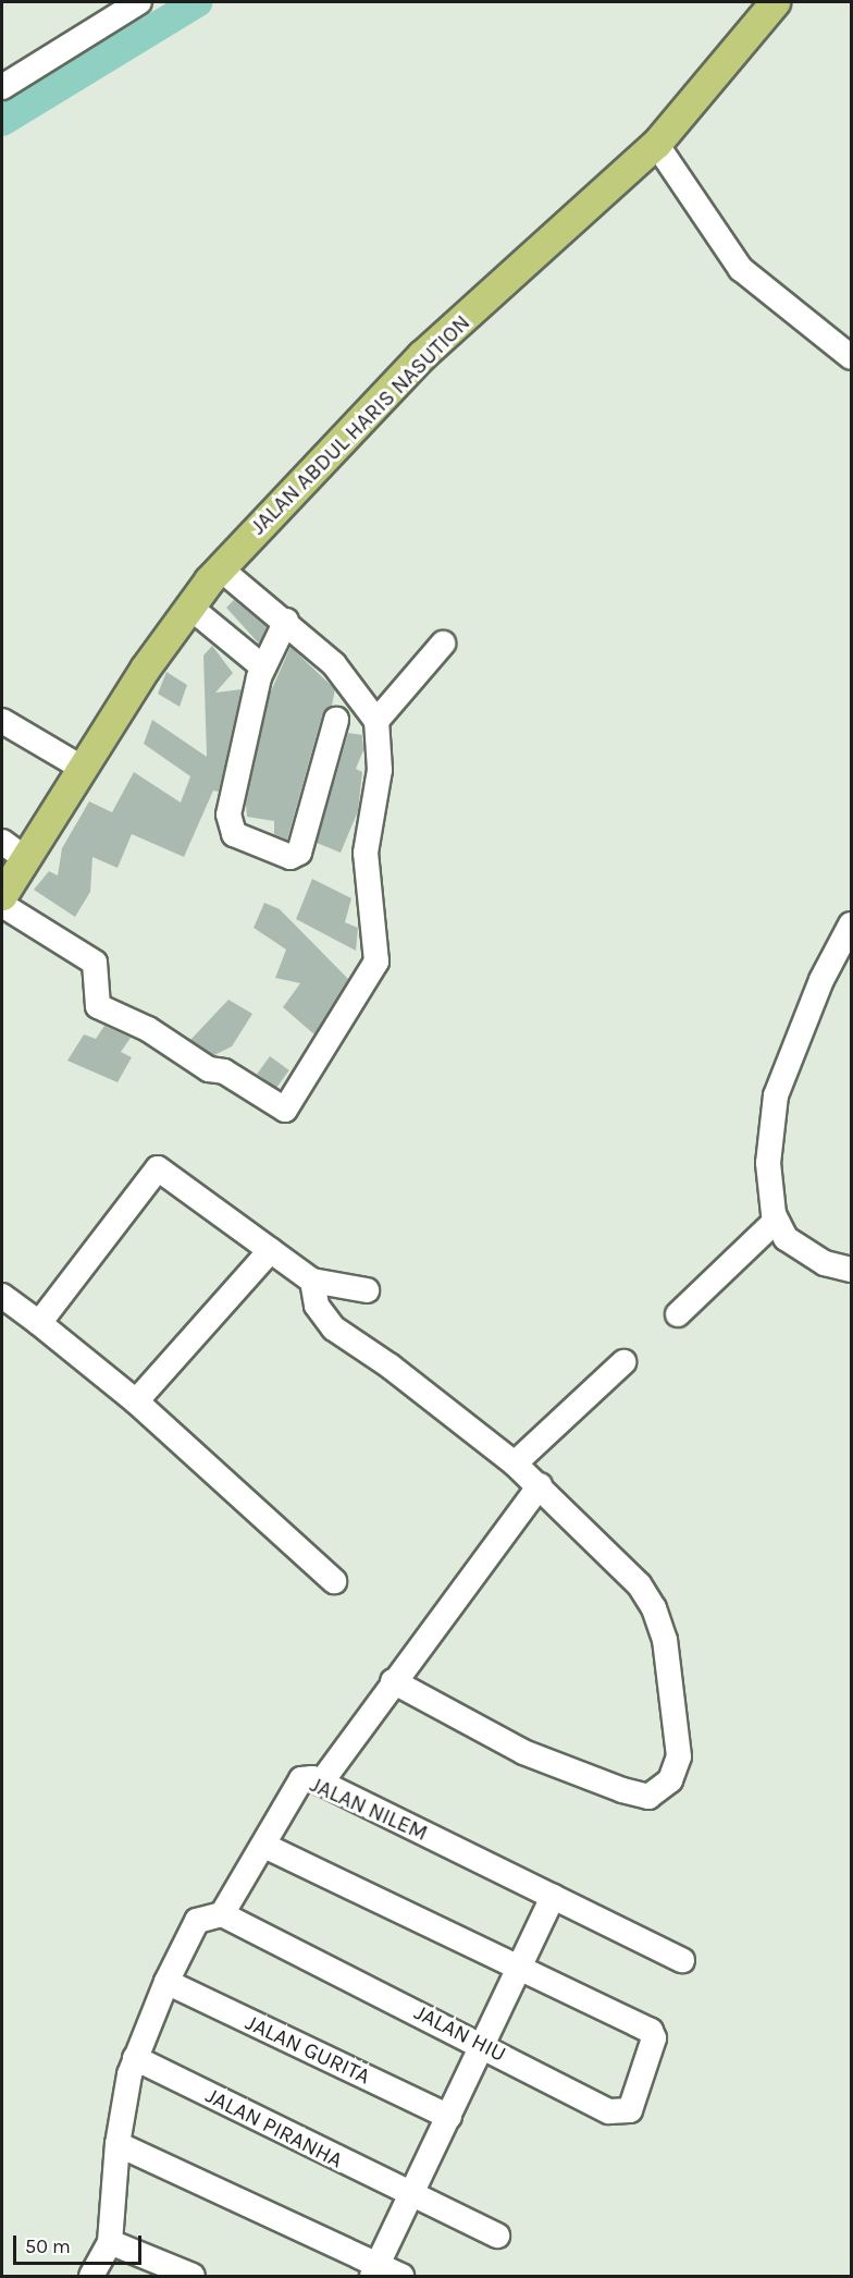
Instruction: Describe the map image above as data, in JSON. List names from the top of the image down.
{
  "streets": {
    "main road": ["JALAN ABDUL HARIS NASUTION"],
    "street": [
      "JALAN NILEM",
      "JALAN HIU",
      "JALAN GURITA",
      "JALAN PIRANHA"
    ]
  },
  "crossings": [
    ["JALAN NILEM", "JALAN HIU"]
  ],
  "scale_bar": "50 m"
}
